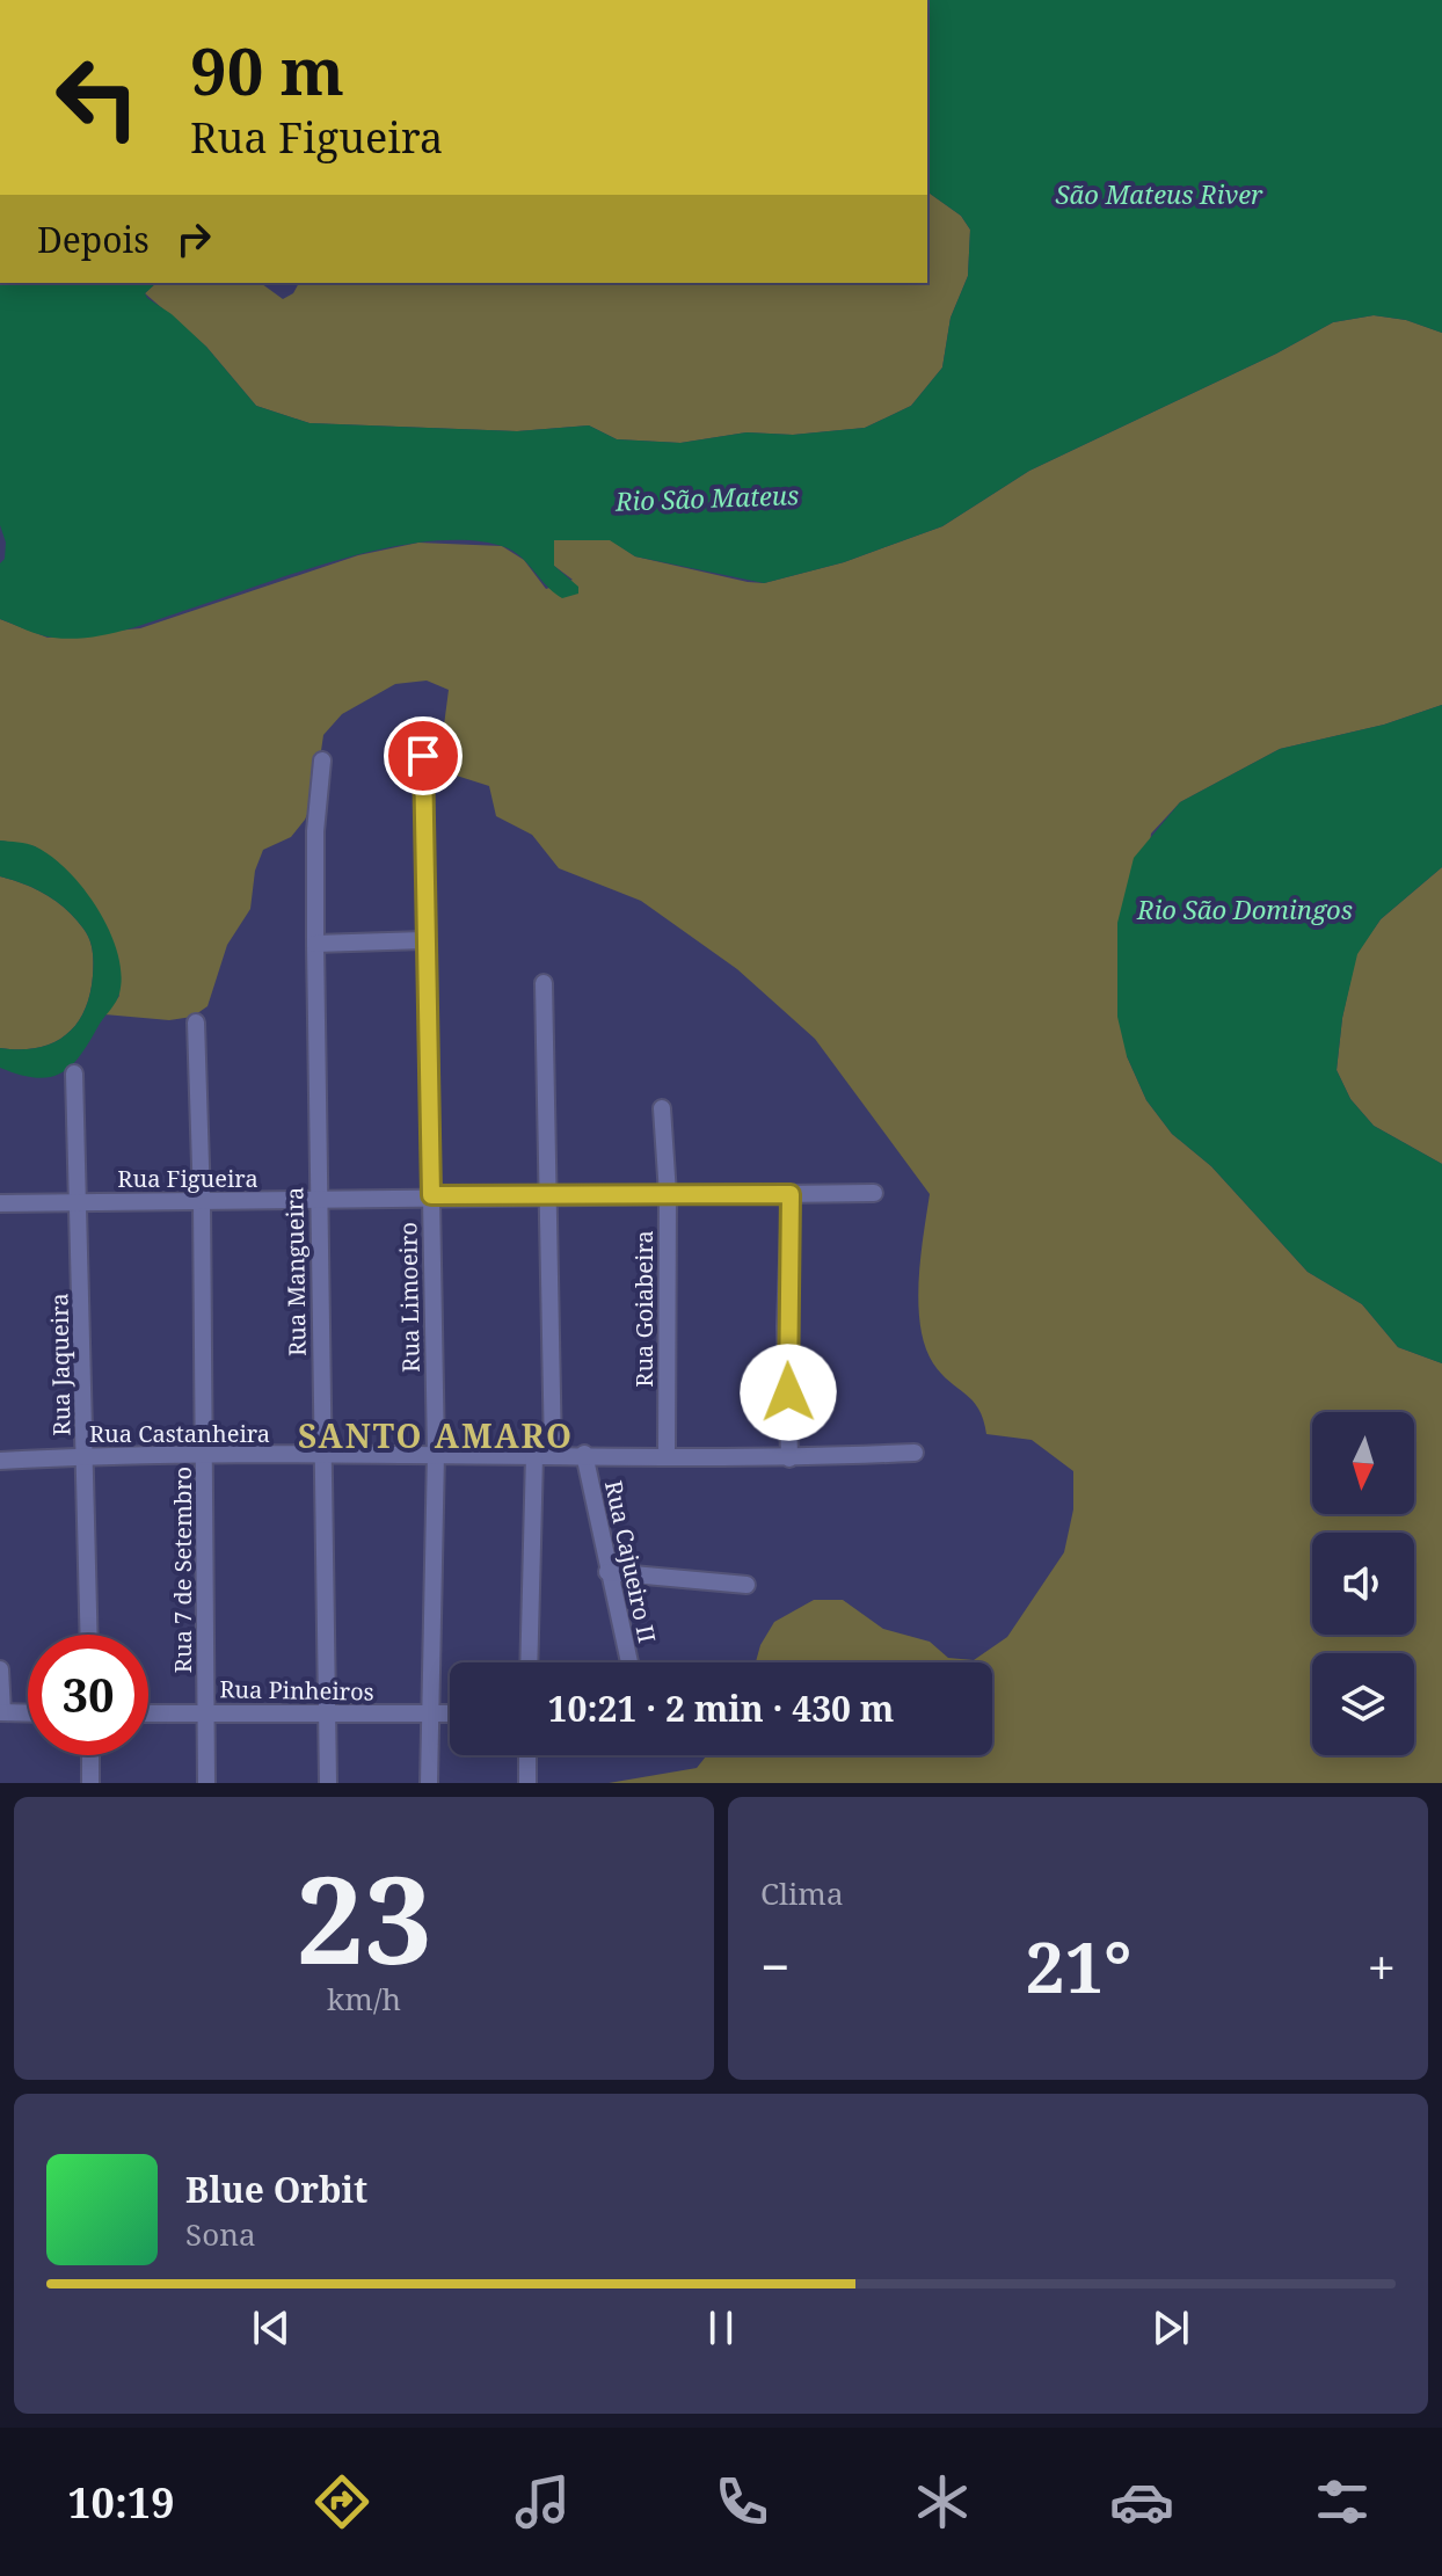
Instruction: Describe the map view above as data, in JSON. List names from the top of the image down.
{
  "streets": {
    "street": [
      "Rua Figueira",
      "Rua Mangueira",
      "Rua Limoeiro",
      "Rua Goiabeira",
      "Rua Jaqueira",
      "Rua Castanheira",
      "Rua Cajueiro II",
      "Rua 7 de Setembro",
      "Rua Pinheiros"
    ]
  },
  "crossings": [
    ["Rua Figueira", "Rua Mangueira"],
    ["Rua Figueira", "Rua Limoeiro"],
    ["Rua Figueira", "Rua Goiabeira"],
    ["Rua Figueira", "Rua Jaqueira"],
    ["Rua Figueira", "Rua 7 de Setembro"],
    ["Rua Mangueira", "Rua Castanheira"],
    ["Rua Mangueira", "Rua Pinheiros"],
    ["Rua Limoeiro", "Rua Castanheira"],
    ["Rua Limoeiro", "Rua Pinheiros"],
    ["Rua Goiabeira", "Rua Castanheira"],
    ["Rua Jaqueira", "Rua Castanheira"],
    ["Rua Castanheira", "Rua Cajueiro II"],
    ["Rua Castanheira", "Rua 7 de Setembro"],
    ["Rua 7 de Setembro", "Rua Pinheiros"]
  ],
  "districts": ["SANTO AMARO"],
  "water": ["São Mateus River", "Rio São Mateus", "Rio São Domingos"],
  "north": "bottom",
  "page": {
    "turn": ["90 m", "Rua Figueira"],
    "then": "Depois",
    "limit": "30",
    "trip": "10:21 · 2 min · 430 m",
    "tile": [
      ["23", "km/h"],
      "Clima"
    ],
    "heat": ["−", "21°", "+"],
    "song": ["Blue Orbit", "Sona"],
    "tabs": "10:19"
  }
}
